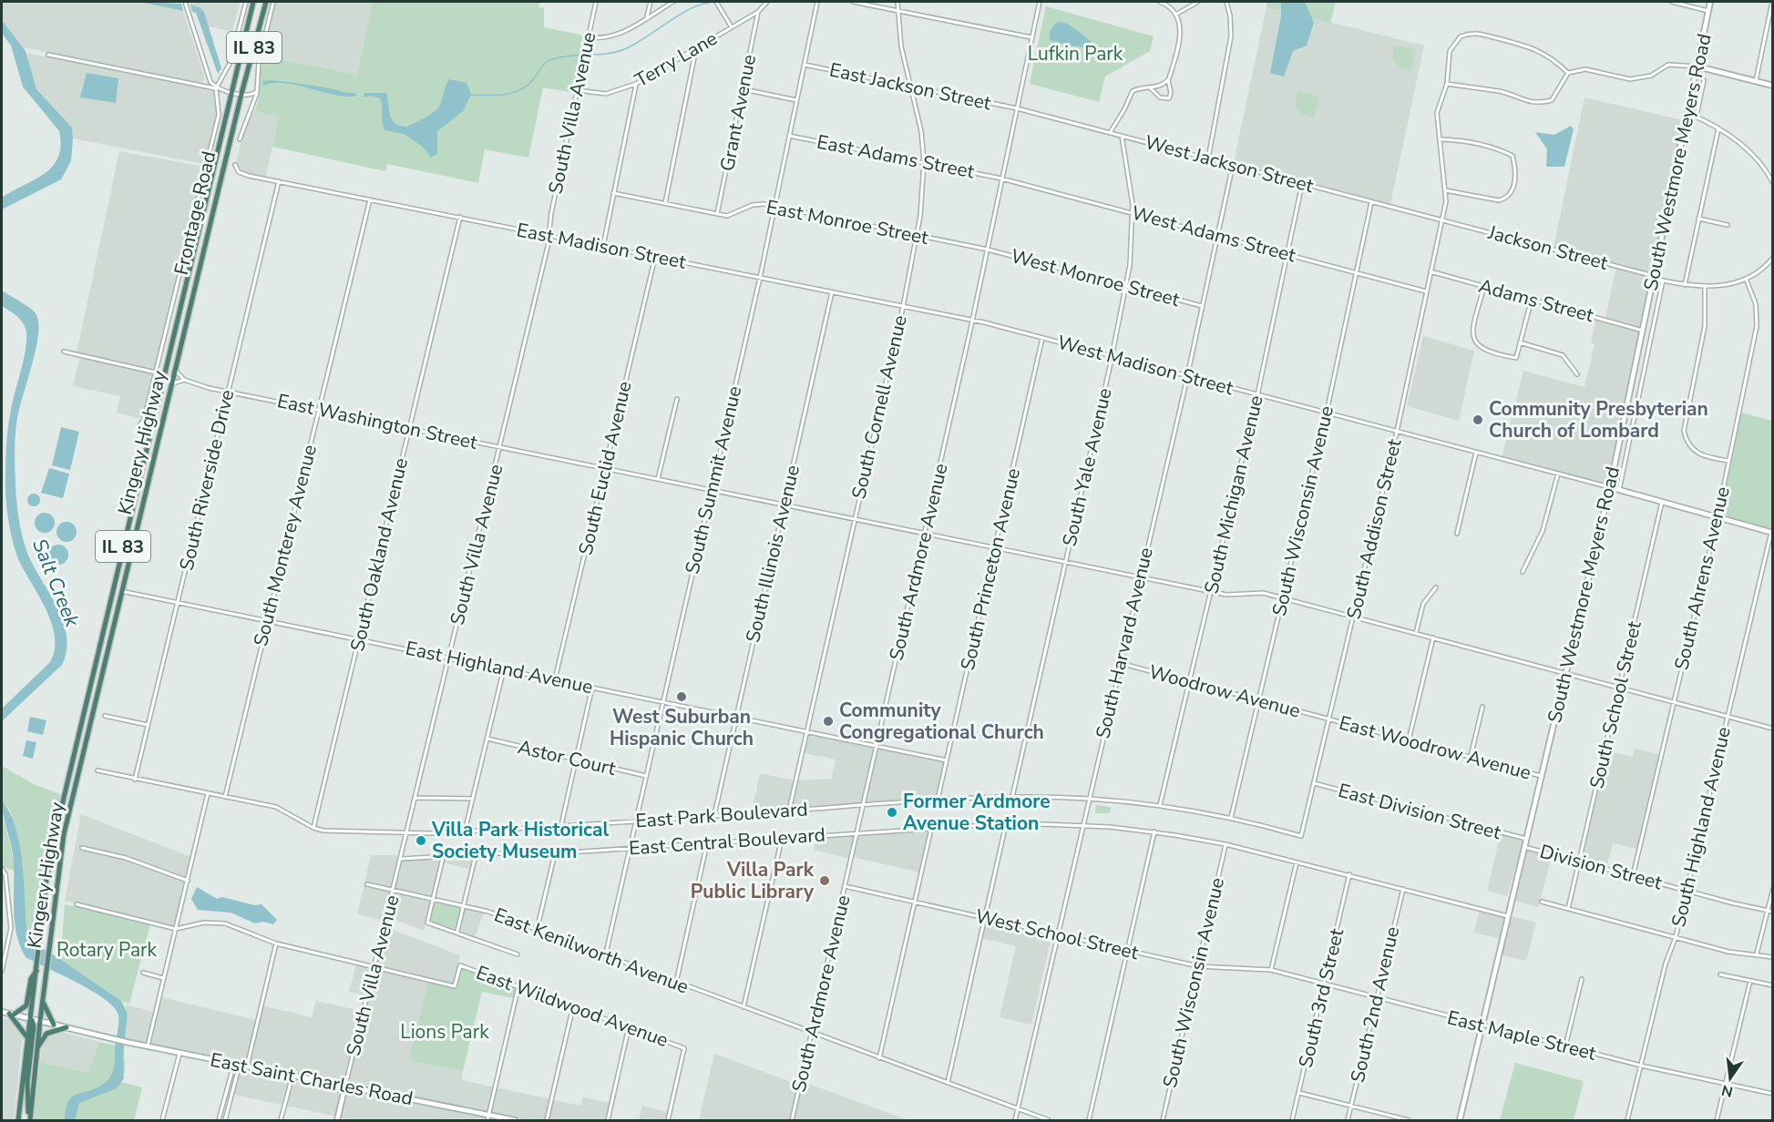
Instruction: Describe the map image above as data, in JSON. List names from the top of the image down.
{
  "streets": {
    "highway": ["IL 83", "Kingery Highway"],
    "street": [
      "Terry Lane",
      "East Jackson Street",
      "South Villa Avenue",
      "Grant Avenue",
      "East Adams Street",
      "South Westmore Meyers Road",
      "West Jackson Street",
      "Frontage Road",
      "East Monroe Street",
      "West Adams Street",
      "East Madison Street",
      "Jackson Street",
      "West Monroe Street",
      "Adams Street",
      "West Madison Street",
      "South Cornell Avenue",
      "East Washington Street",
      "South Yale Avenue",
      "South Euclid Avenue",
      "South Riverside Drive",
      "South Summit Avenue",
      "South Michigan Avenue",
      "South Wisconsin Avenue",
      "South Addison Street",
      "South Monterey Avenue",
      "South Illinois Avenue",
      "South Oakland Avenue",
      "South Ardmore Avenue",
      "South Princeton Avenue",
      "South Ahrens Avenue",
      "South Harvard Avenue",
      "East Highland Avenue",
      "Woodrow Avenue",
      "South School Street",
      "East Woodrow Avenue",
      "Astor Court",
      "East Division Street",
      "East Park Boulevard",
      "South Highland Avenue",
      "East Central Boulevard",
      "Division Street",
      "West School Street",
      "East Kenilworth Avenue",
      "South 3rd Street",
      "South 2nd Avenue",
      "East Wildwood Avenue",
      "East Maple Street",
      "East Saint Charles Road"
    ]
  },
  "crossings": [
    ["Terry Lane", "South Villa Avenue"],
    ["Terry Lane", "Grant Avenue"],
    ["East Jackson Street", "West Jackson Street"],
    ["East Jackson Street", "South Cornell Avenue"],
    ["East Jackson Street", "South Summit Avenue"],
    ["East Jackson Street", "South Ardmore Avenue"],
    ["South Villa Avenue", "East Madison Street"],
    ["South Villa Avenue", "East Washington Street"],
    ["South Villa Avenue", "East Highland Avenue"],
    ["South Villa Avenue", "East Park Boulevard"],
    ["South Villa Avenue", "East Central Boulevard"],
    ["South Villa Avenue", "East Kenilworth Avenue"],
    ["South Villa Avenue", "East Wildwood Avenue"],
    ["South Villa Avenue", "East Saint Charles Road"],
    ["Grant Avenue", "East Monroe Street"],
    ["East Adams Street", "West Adams Street"],
    ["East Adams Street", "South Cornell Avenue"],
    ["East Adams Street", "South Summit Avenue"],
    ["East Adams Street", "South Ardmore Avenue"],
    ["South Westmore Meyers Road", "Jackson Street"],
    ["South Westmore Meyers Road", "Adams Street"],
    ["South Westmore Meyers Road", "East Washington Street"],
    ["South Westmore Meyers Road", "East Woodrow Avenue"],
    ["South Westmore Meyers Road", "East Division Street"],
    ["South Westmore Meyers Road", "East Central Boulevard"],
    ["South Westmore Meyers Road", "Division Street"],
    ["South Westmore Meyers Road", "East Maple Street"],
    ["West Jackson Street", "Jackson Street"],
    ["West Jackson Street", "South Yale Avenue"],
    ["West Jackson Street", "South Michigan Avenue"],
    ["West Jackson Street", "South Wisconsin Avenue"],
    ["West Jackson Street", "South Addison Street"],
    ["West Jackson Street", "South Ardmore Avenue"],
    ["West Jackson Street", "South Harvard Avenue"],
    ["East Monroe Street", "West Monroe Street"],
    ["East Monroe Street", "South Cornell Avenue"],
    ["East Monroe Street", "South Summit Avenue"],
    ["East Monroe Street", "South Ardmore Avenue"],
    ["West Adams Street", "South Yale Avenue"],
    ["West Adams Street", "South Michigan Avenue"],
    ["West Adams Street", "South Wisconsin Avenue"],
    ["West Adams Street", "South Addison Street"],
    ["West Adams Street", "South Ardmore Avenue"],
    ["West Adams Street", "South Harvard Avenue"],
    ["East Madison Street", "West Madison Street"],
    ["East Madison Street", "South Cornell Avenue"],
    ["East Madison Street", "South Euclid Avenue"],
    ["East Madison Street", "South Riverside Drive"],
    ["East Madison Street", "South Summit Avenue"],
    ["East Madison Street", "South Monterey Avenue"],
    ["East Madison Street", "South Illinois Avenue"],
    ["East Madison Street", "South Oakland Avenue"],
    ["East Madison Street", "South Ardmore Avenue"],
    ["Jackson Street", "South Addison Street"],
    ["Jackson Street", "South Ahrens Avenue"],
    ["West Monroe Street", "South Yale Avenue"],
    ["West Monroe Street", "South Ardmore Avenue"],
    ["West Monroe Street", "South Harvard Avenue"],
    ["Adams Street", "South Addison Street"],
    ["West Madison Street", "South Yale Avenue"],
    ["West Madison Street", "South Michigan Avenue"],
    ["West Madison Street", "South Wisconsin Avenue"],
    ["West Madison Street", "South Addison Street"],
    ["West Madison Street", "South Ardmore Avenue"],
    ["West Madison Street", "South Princeton Avenue"],
    ["West Madison Street", "South Harvard Avenue"],
    ["South Cornell Avenue", "East Washington Street"],
    ["South Cornell Avenue", "East Highland Avenue"],
    ["South Cornell Avenue", "East Park Boulevard"],
    ["East Washington Street", "South Yale Avenue"],
    ["East Washington Street", "South Euclid Avenue"],
    ["East Washington Street", "South Riverside Drive"],
    ["East Washington Street", "South Summit Avenue"],
    ["East Washington Street", "South Michigan Avenue"],
    ["East Washington Street", "South Wisconsin Avenue"],
    ["East Washington Street", "South Addison Street"],
    ["East Washington Street", "South Monterey Avenue"],
    ["East Washington Street", "South Illinois Avenue"],
    ["East Washington Street", "South Oakland Avenue"],
    ["East Washington Street", "South Ardmore Avenue"],
    ["East Washington Street", "South Princeton Avenue"],
    ["East Washington Street", "South Ahrens Avenue"],
    ["East Washington Street", "South Harvard Avenue"],
    ["East Washington Street", "South School Street"],
    ["East Washington Street", "South Highland Avenue"],
    ["Kingery Highway", "East Highland Avenue"],
    ["Kingery Highway", "East Saint Charles Road"],
    ["South Yale Avenue", "East Park Boulevard"],
    ["South Euclid Avenue", "East Highland Avenue"],
    ["South Riverside Drive", "East Highland Avenue"],
    ["South Riverside Drive", "East Park Boulevard"],
    ["South Summit Avenue", "East Highland Avenue"],
    ["South Summit Avenue", "Astor Court"],
    ["South Summit Avenue", "East Park Boulevard"],
    ["South Summit Avenue", "East Central Boulevard"],
    ["South Summit Avenue", "East Kenilworth Avenue"],
    ["South Michigan Avenue", "Woodrow Avenue"],
    ["South Michigan Avenue", "East Park Boulevard"],
    ["South Wisconsin Avenue", "Woodrow Avenue"],
    ["South Wisconsin Avenue", "East Park Boulevard"],
    ["South Wisconsin Avenue", "East Central Boulevard"],
    ["South Wisconsin Avenue", "West School Street"],
    ["South Addison Street", "Woodrow Avenue"],
    ["South Addison Street", "East Woodrow Avenue"],
    ["South Addison Street", "East Division Street"],
    ["South Addison Street", "East Park Boulevard"],
    ["South Monterey Avenue", "East Highland Avenue"],
    ["South Monterey Avenue", "East Park Boulevard"],
    ["South Illinois Avenue", "East Highland Avenue"],
    ["South Illinois Avenue", "East Park Boulevard"],
    ["South Oakland Avenue", "East Highland Avenue"],
    ["South Oakland Avenue", "East Park Boulevard"],
    ["South Ardmore Avenue", "East Highland Avenue"],
    ["South Ardmore Avenue", "East Park Boulevard"],
    ["South Ardmore Avenue", "East Central Boulevard"],
    ["South Ardmore Avenue", "West School Street"],
    ["South Ardmore Avenue", "East Kenilworth Avenue"],
    ["South Princeton Avenue", "East Highland Avenue"],
    ["South Princeton Avenue", "East Park Boulevard"],
    ["South Ahrens Avenue", "Division Street"],
    ["South Harvard Avenue", "Woodrow Avenue"],
    ["South Harvard Avenue", "East Park Boulevard"],
    ["South Harvard Avenue", "East Central Boulevard"],
    ["South Harvard Avenue", "West School Street"],
    ["South Harvard Avenue", "East Kenilworth Avenue"],
    ["Woodrow Avenue", "East Woodrow Avenue"],
    ["South School Street", "Division Street"],
    ["South Highland Avenue", "Division Street"],
    ["South Highland Avenue", "East Maple Street"],
    ["East Central Boulevard", "South 3rd Street"],
    ["East Central Boulevard", "South 2nd Avenue"],
    ["West School Street", "East Maple Street"],
    ["South 3rd Street", "East Maple Street"],
    ["South 2nd Avenue", "East Maple Street"]
  ],
  "water": ["Salt Creek"],
  "parks": ["Lufkin Park", "Rotary Park", "Lions Park"],
  "places": [
    "Community Presbyterian Church of Lombard",
    "West Suburban Hispanic Church",
    "Community Congregational Church",
    "Former Ardmore Avenue Station",
    "Villa Park Historical Society Museum",
    "Villa Park Public Library"
  ],
  "north": "bottom"
}
